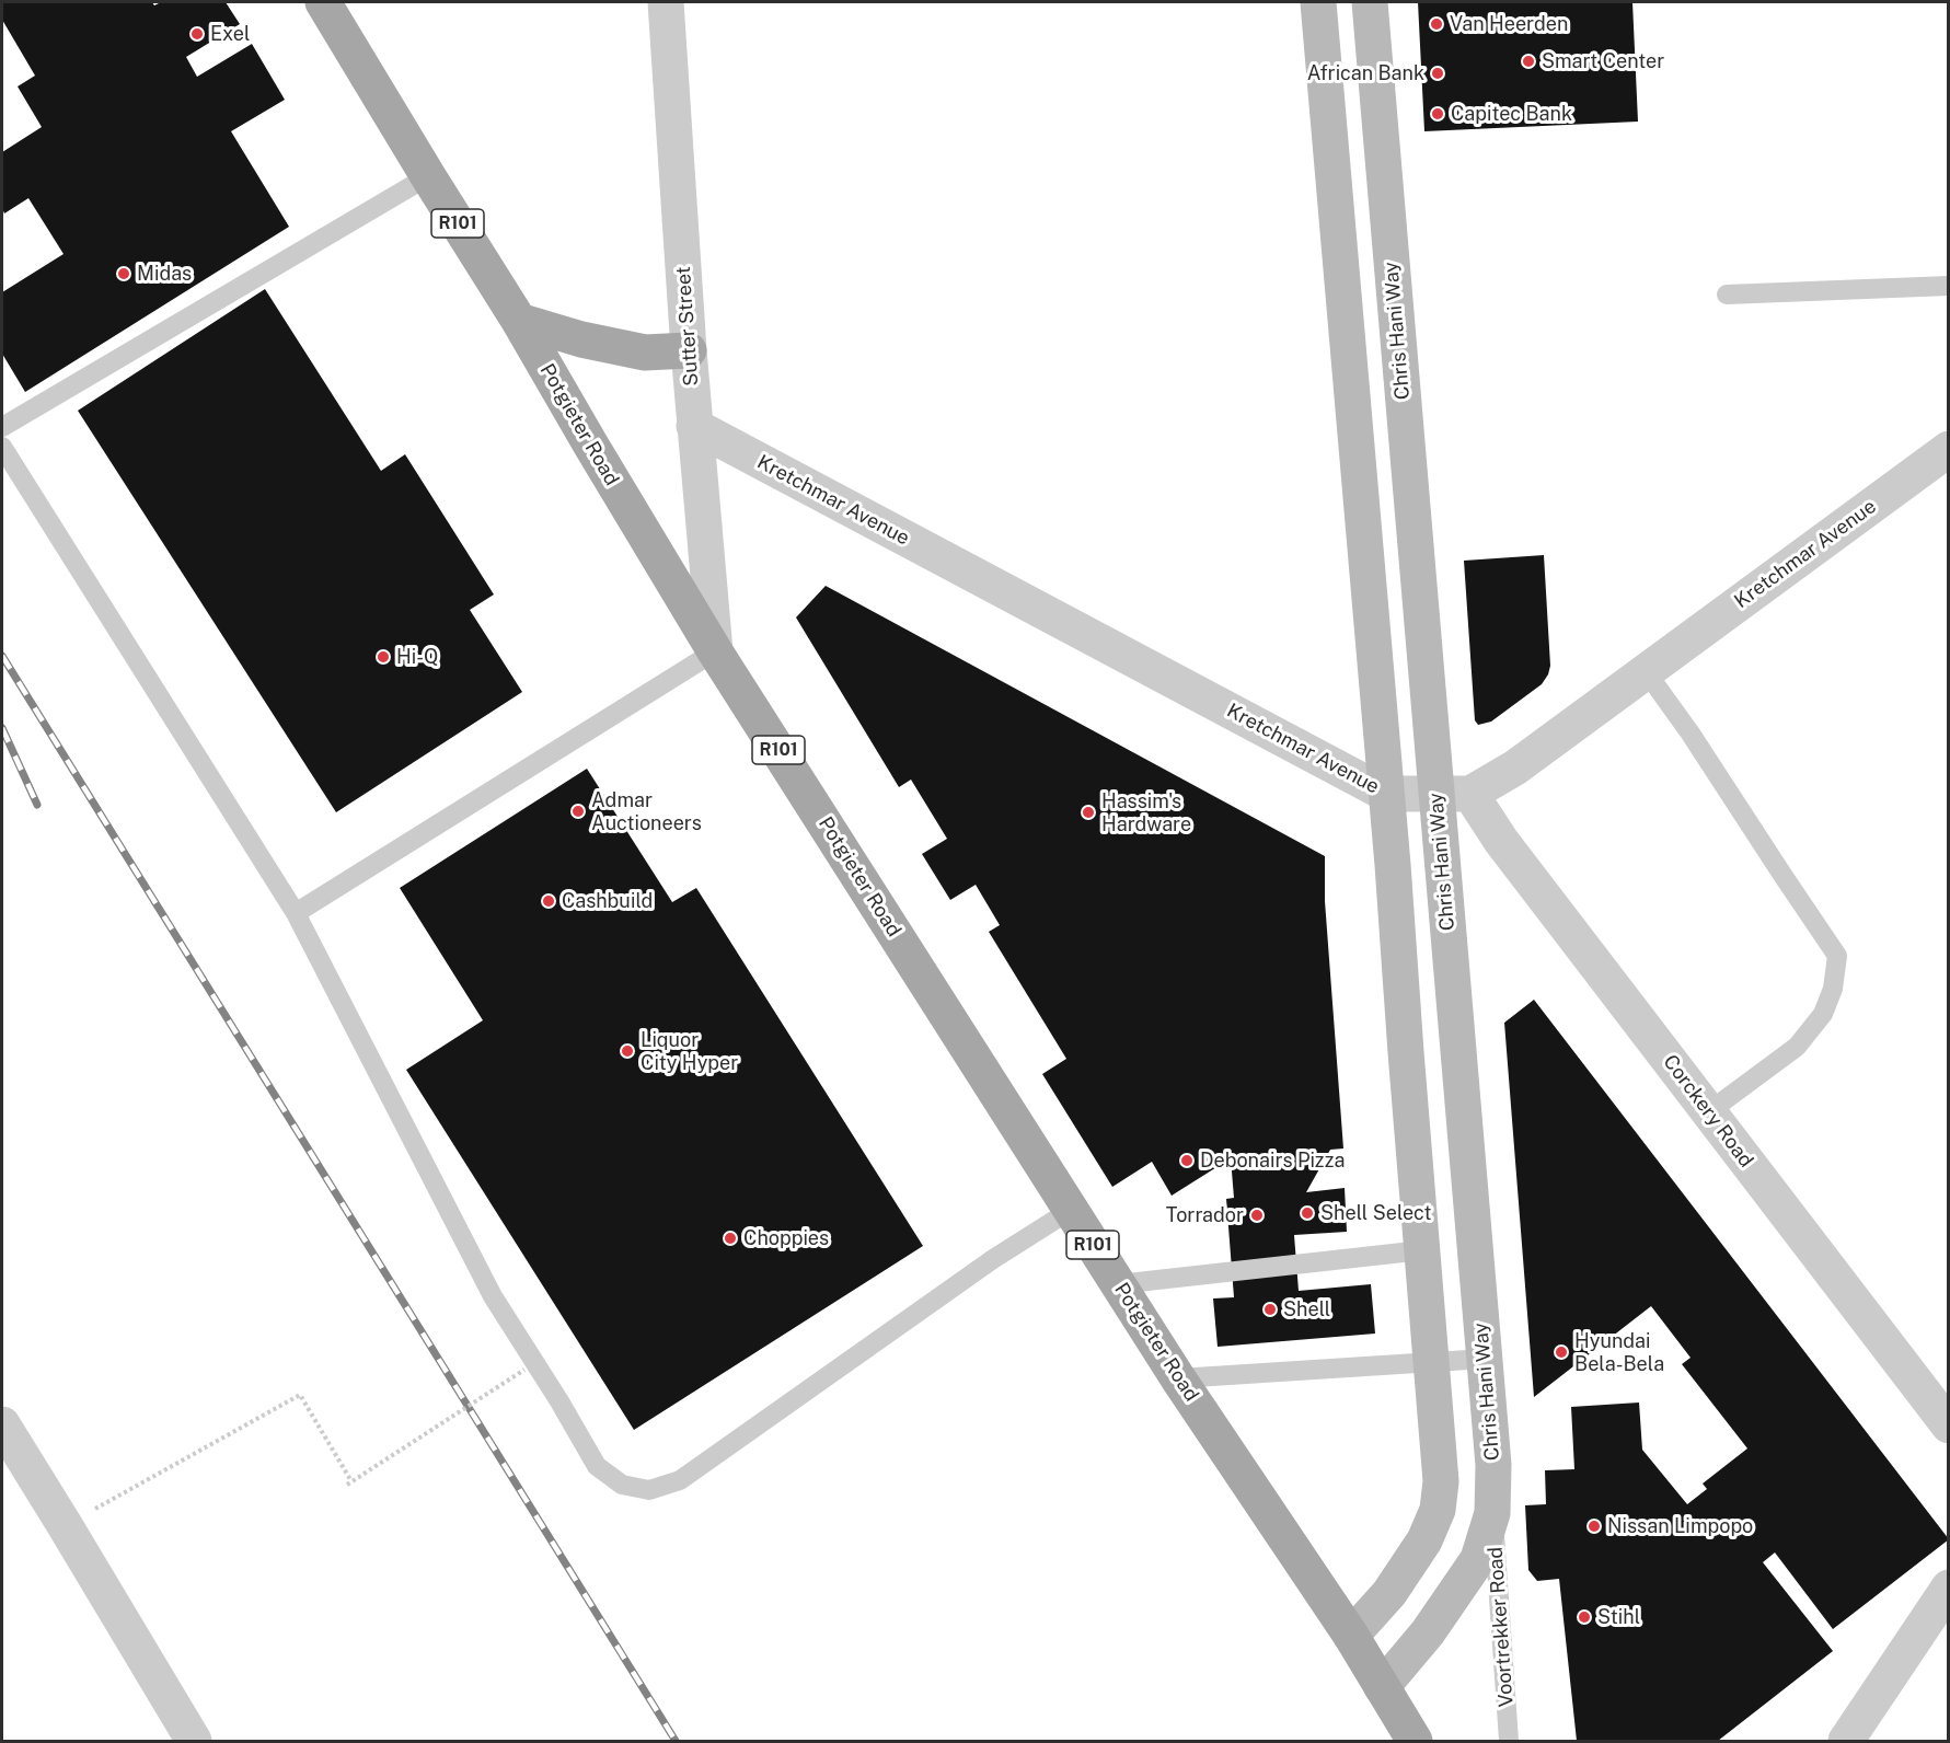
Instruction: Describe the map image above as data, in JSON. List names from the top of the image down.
{
  "streets": {
    "main road": ["R101", "Chris Hani Way", "Potgieter Road"],
    "street": ["Sutter Street", "Kretchmar Avenue", "Corckery Road"],
    "lane": ["Voortrekker Road"]
  },
  "crossings": [
    ["Sutter Street", "Potgieter Road"],
    ["Sutter Street", "Kretchmar Avenue"],
    ["Chris Hani Way", "Potgieter Road"],
    ["Chris Hani Way", "Kretchmar Avenue"],
    ["Chris Hani Way", "Corckery Road"],
    ["Chris Hani Way", "Voortrekker Road"],
    ["Kretchmar Avenue", "Corckery Road"]
  ],
  "places": [
    "Van Heerden",
    "Exel",
    "Smart Center",
    "African Bank",
    "Capitec Bank",
    "Midas",
    "Hi-Q",
    "Admar Auctioneers",
    "Hassim's Hardware",
    "Cashbuild",
    "Liquor City Hyper",
    "Debonairs Pizza",
    "Shell Select",
    "Torrador",
    "Choppies",
    "Shell",
    "Hyundai Bela-Bela",
    "Nissan Limpopo",
    "Stihl"
  ]
}
